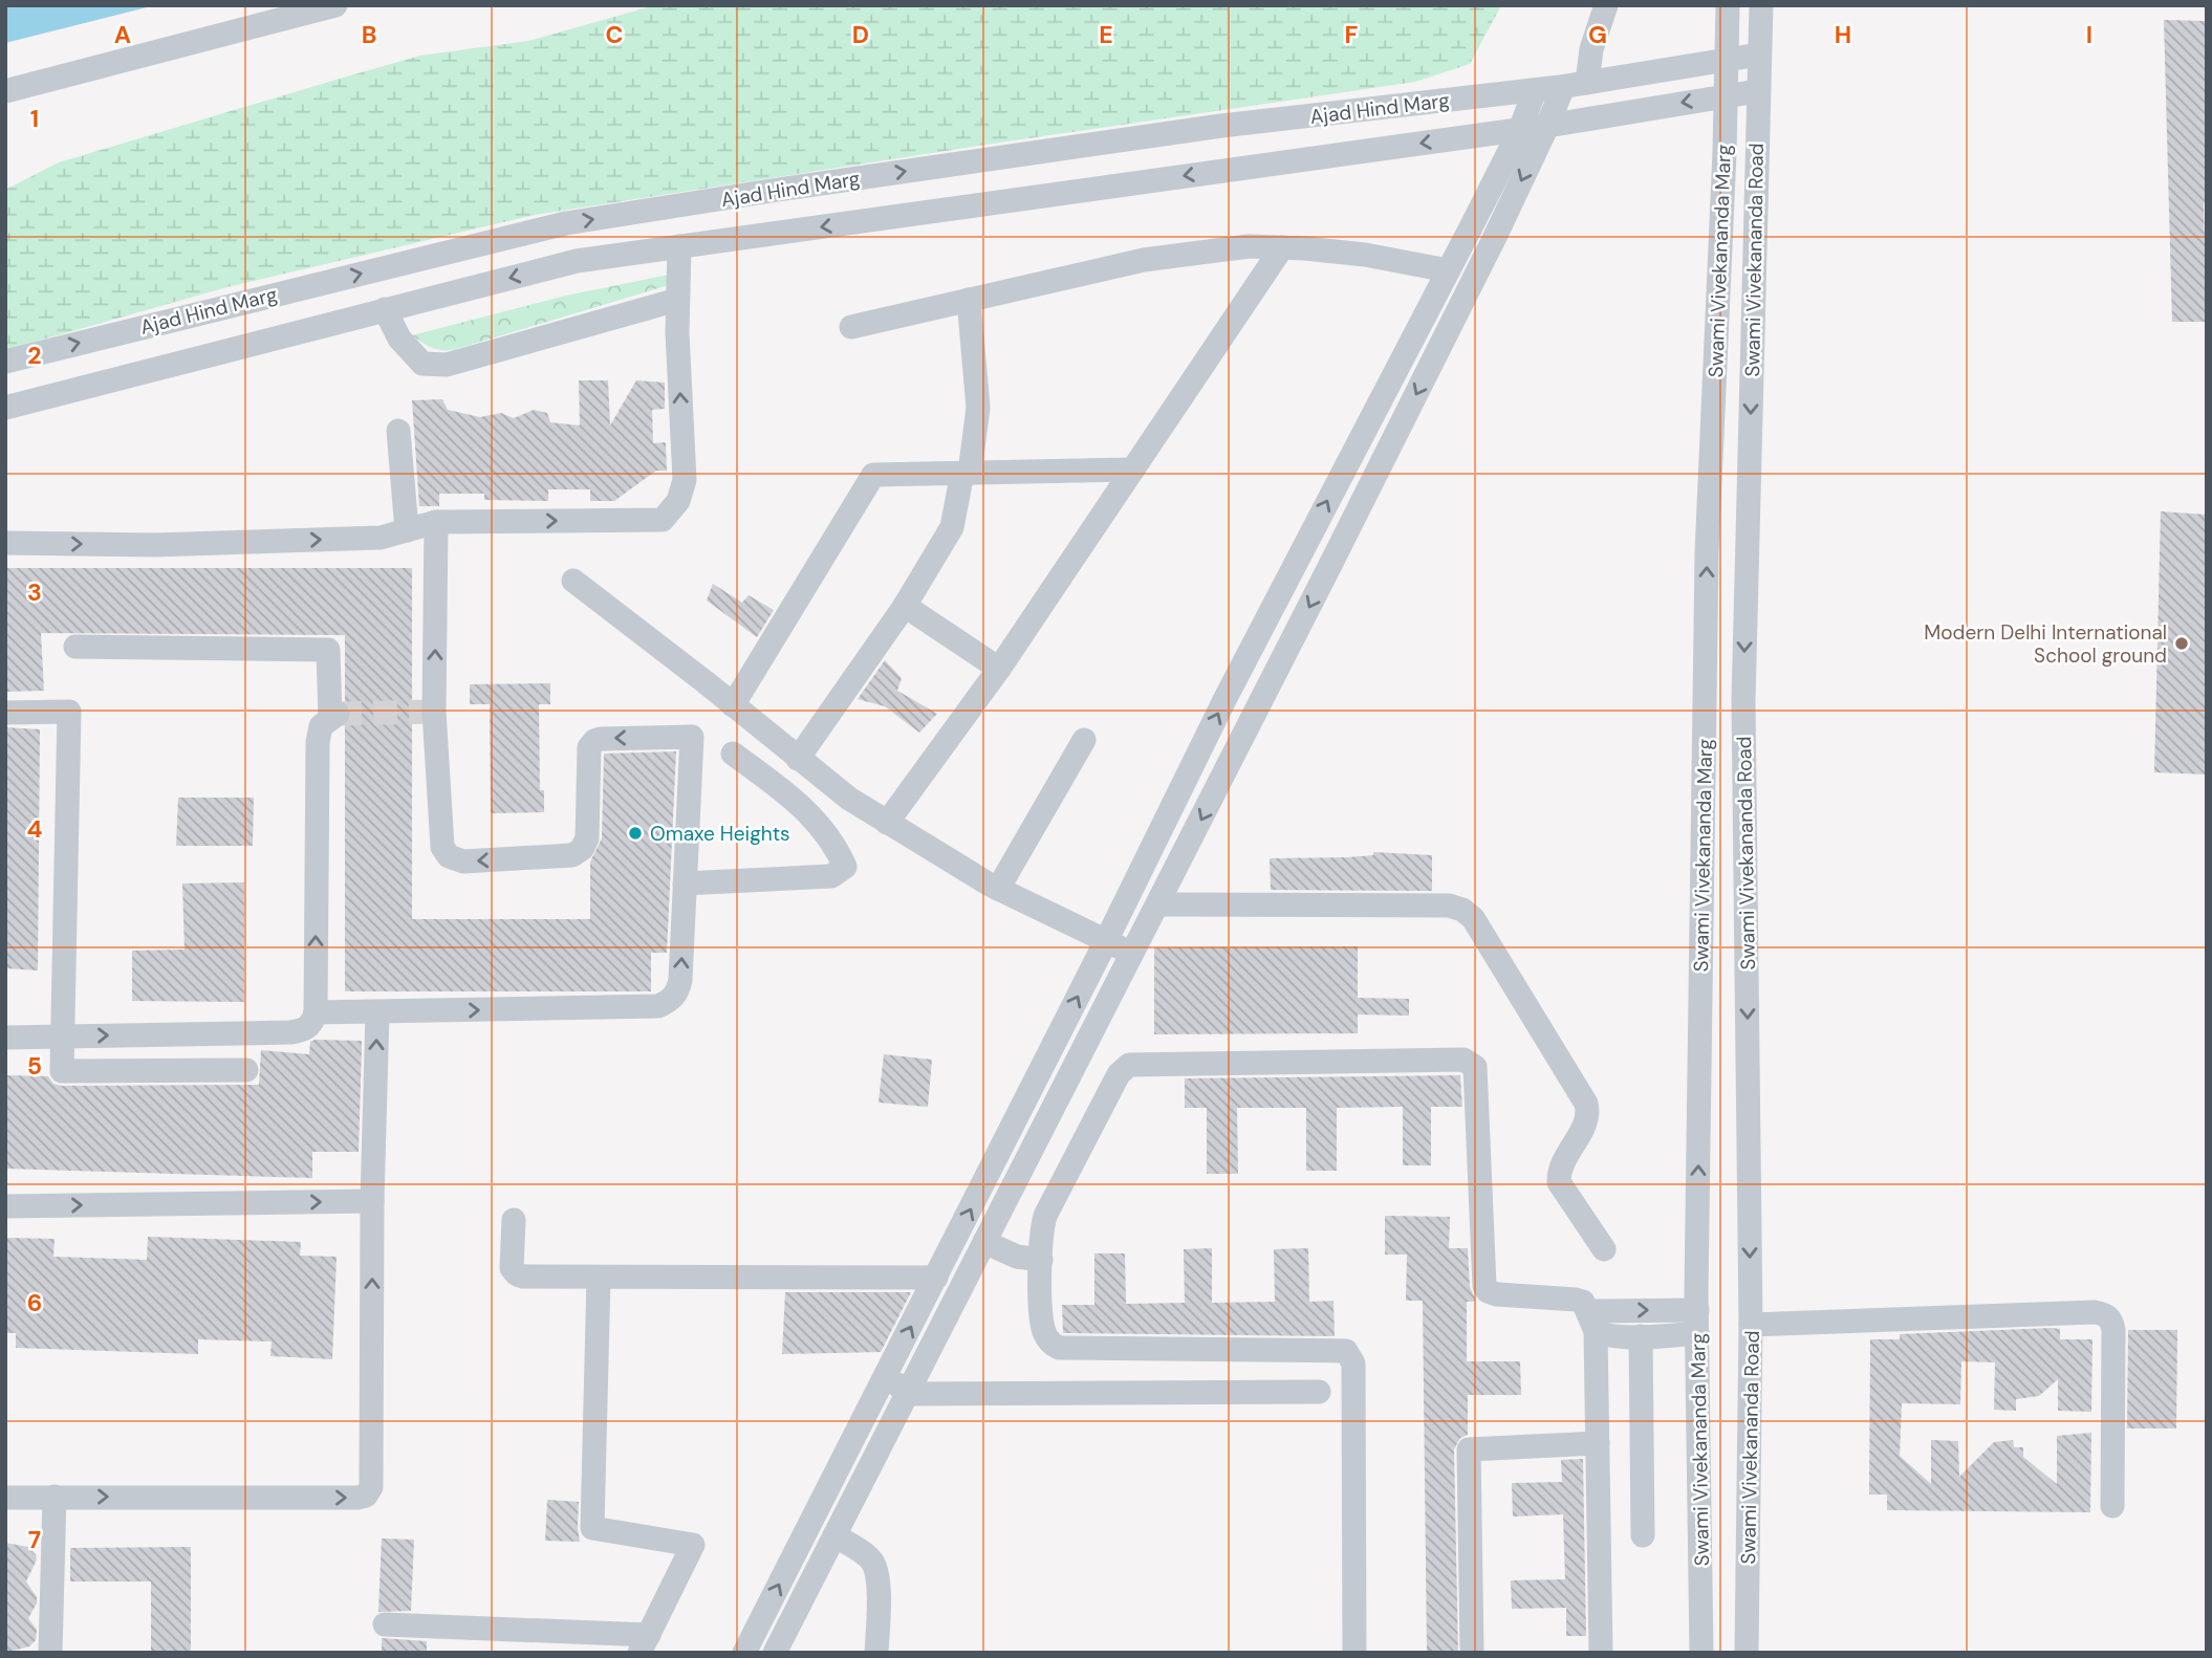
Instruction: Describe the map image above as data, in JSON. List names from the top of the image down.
{
  "streets": {
    "street": ["Ajad Hind Marg", "Swami Vivekananda Road", "Swami Vivekananda Marg"]
  },
  "crossings": [
    ["Ajad Hind Marg", "Swami Vivekananda Road"],
    ["Ajad Hind Marg", "Swami Vivekananda Marg"]
  ],
  "one_way": ["Swami Vivekananda Road", "Swami Vivekananda Marg"],
  "places": ["Modern Delhi International School ground", "Omaxe Heights"],
  "grid": {
    "columns": [
      "A",
      "B",
      "C",
      "D",
      "E",
      "F",
      "G",
      "H",
      "I"
    ],
    "rows": [
      "1",
      "2",
      "3",
      "4",
      "5",
      "6",
      "7"
    ]
  }
}
